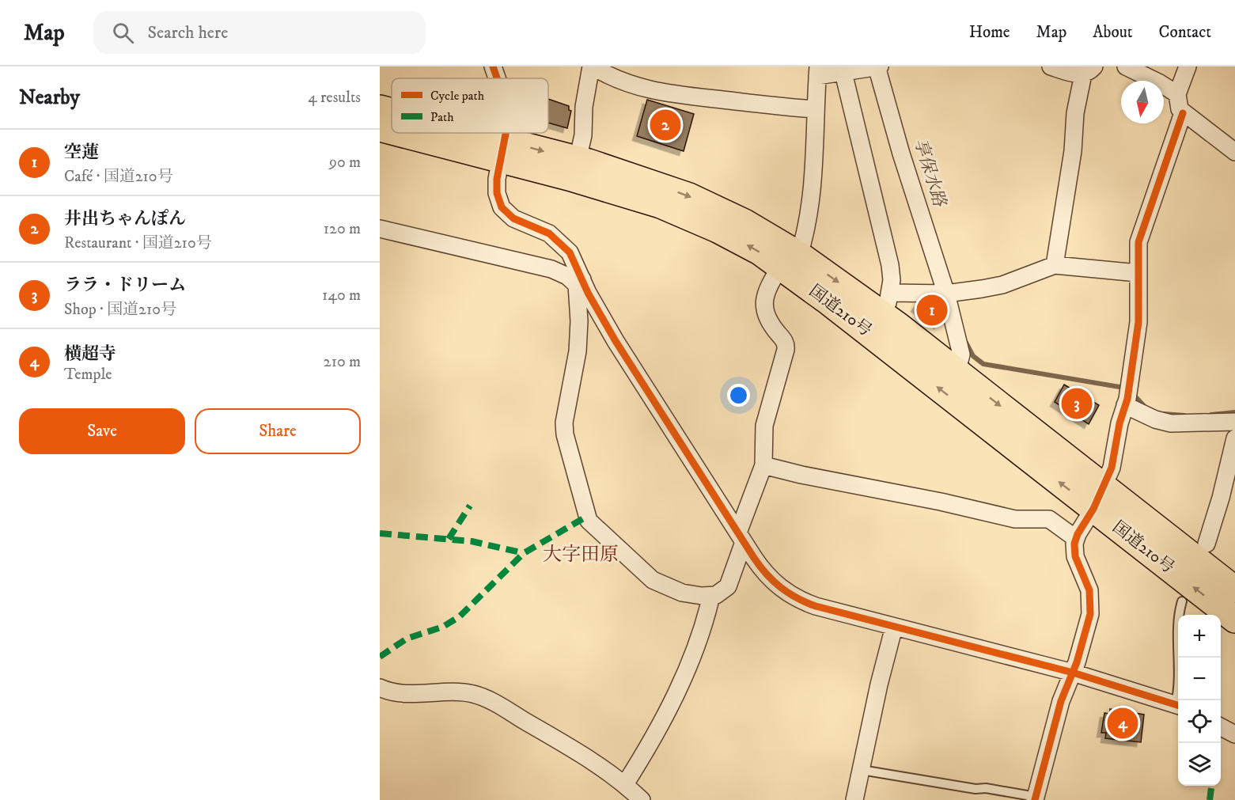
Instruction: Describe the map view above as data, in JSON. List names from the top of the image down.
{
  "streets": {
    "highway": ["国道210号"]
  },
  "districts": ["大字田原"],
  "water": ["享保水路"],
  "legend": ["Cycle path", "Path"],
  "north": "bottom",
  "page": {
    "header": "Map",
    "search": "Search here",
    "nav": [
      "Home",
      "Map",
      "About",
      "Contact"
    ],
    "heading": ["Nearby", "4 results"],
    "pins": [
      "2",
      "1",
      "3",
      "4"
    ],
    "list": [
      {
        "mark": "1",
        "name": "空蓮",
        "note": "Café · 国道210号",
        "value": "90 m"
      },
      {
        "mark": "2",
        "name": "井出ちゃんぽん",
        "note": "Restaurant · 国道210号",
        "value": "120 m"
      },
      {
        "mark": "3",
        "name": "ララ・ドリーム",
        "note": "Shop · 国道210号",
        "value": "140 m"
      },
      {
        "mark": "4",
        "name": "横超寺",
        "note": "Temple",
        "value": "210 m"
      }
    ],
    "buttons": ["Save", "Share"],
    "map_buttons": ["+", "−"]
  }
}
